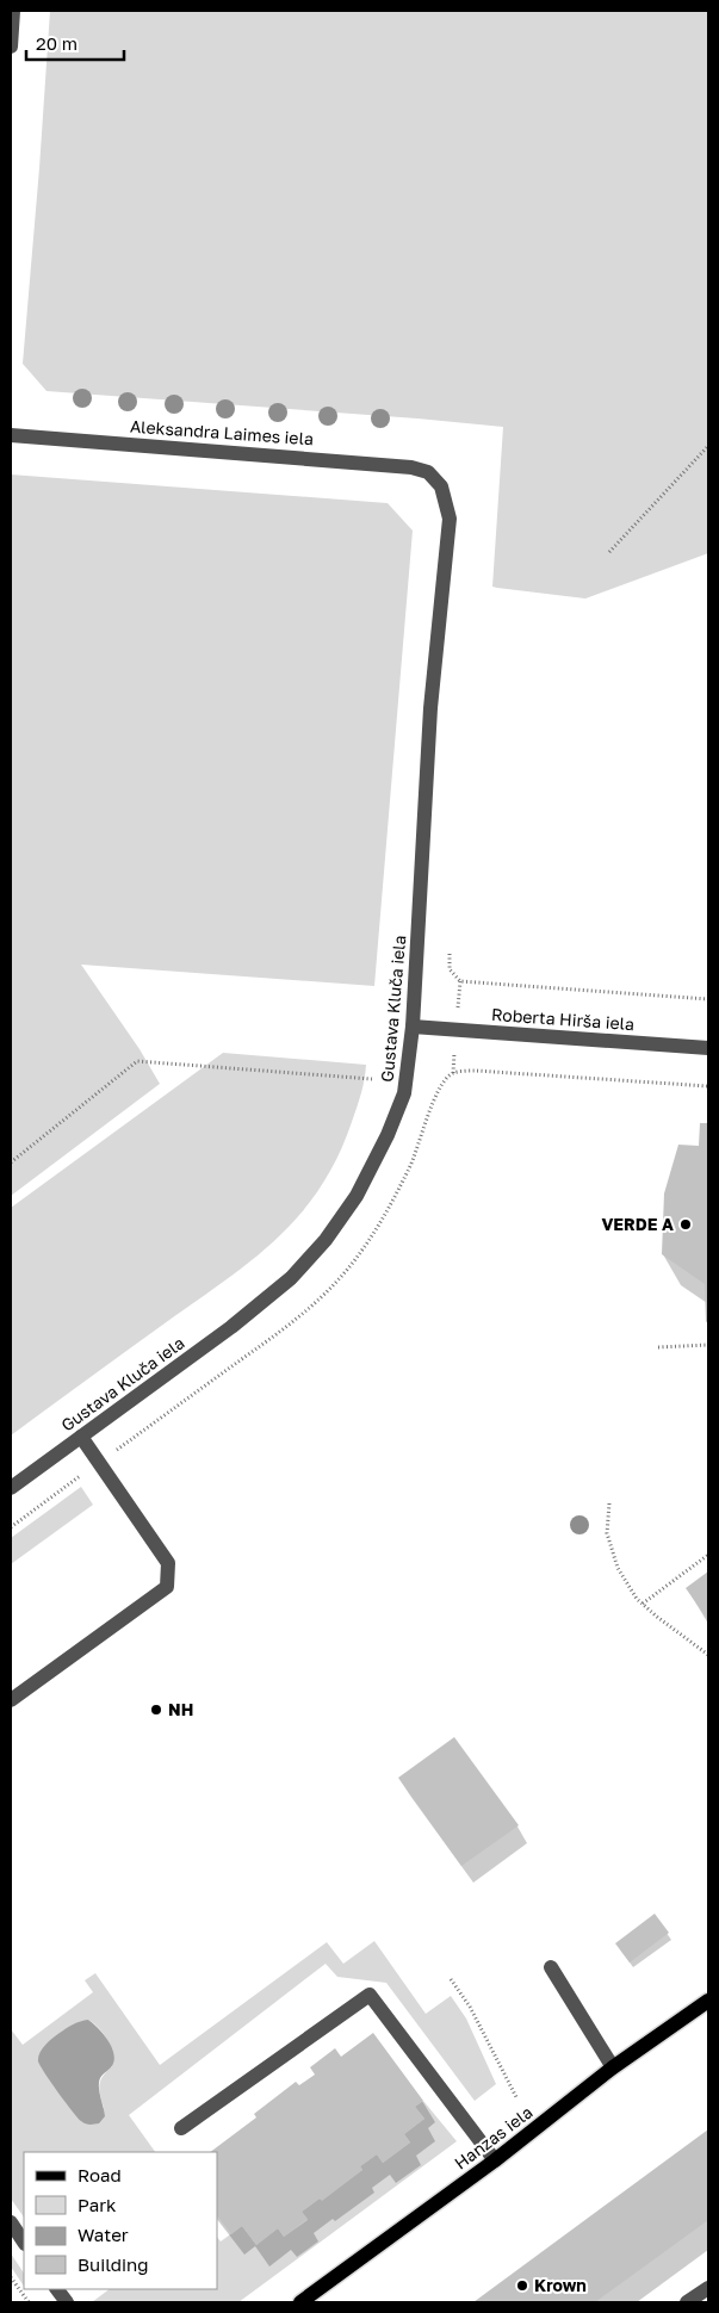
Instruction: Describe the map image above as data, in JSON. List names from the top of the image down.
{
  "streets": {
    "main road": ["Hanzas iela"],
    "street": ["Aleksandra Laimes iela", "Gustava Kluča iela", "Roberta Hirša iela"]
  },
  "crossings": [
    ["Aleksandra Laimes iela", "Gustava Kluča iela"],
    ["Gustava Kluča iela", "Roberta Hirša iela"]
  ],
  "places": ["VERDE A", "NH", "Krown"],
  "legend": [
    "Road",
    "Park",
    "Water",
    "Building"
  ],
  "scale_bar": "20 m"
}
